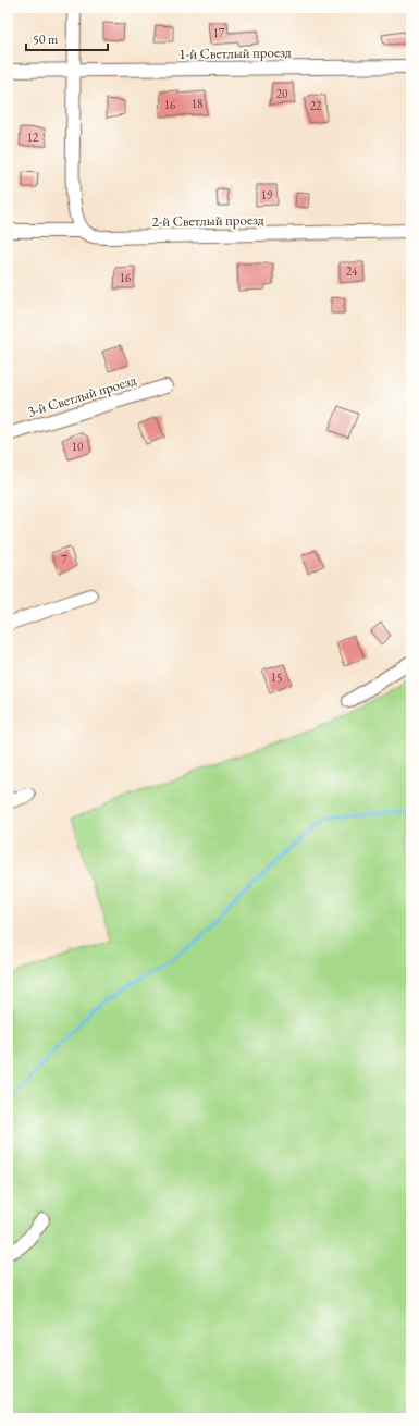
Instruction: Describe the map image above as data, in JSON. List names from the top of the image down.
{
  "streets": {
    "street": ["1-й Светлый проезд", "2-й Светлый проезд", "3-й Светлый проезд"]
  },
  "house_numbers": [
    "17",
    "20",
    "18",
    "16",
    "22",
    "12",
    "19",
    "24",
    "16",
    "10",
    "7",
    "15"
  ],
  "scale_bar": "50 m"
}
